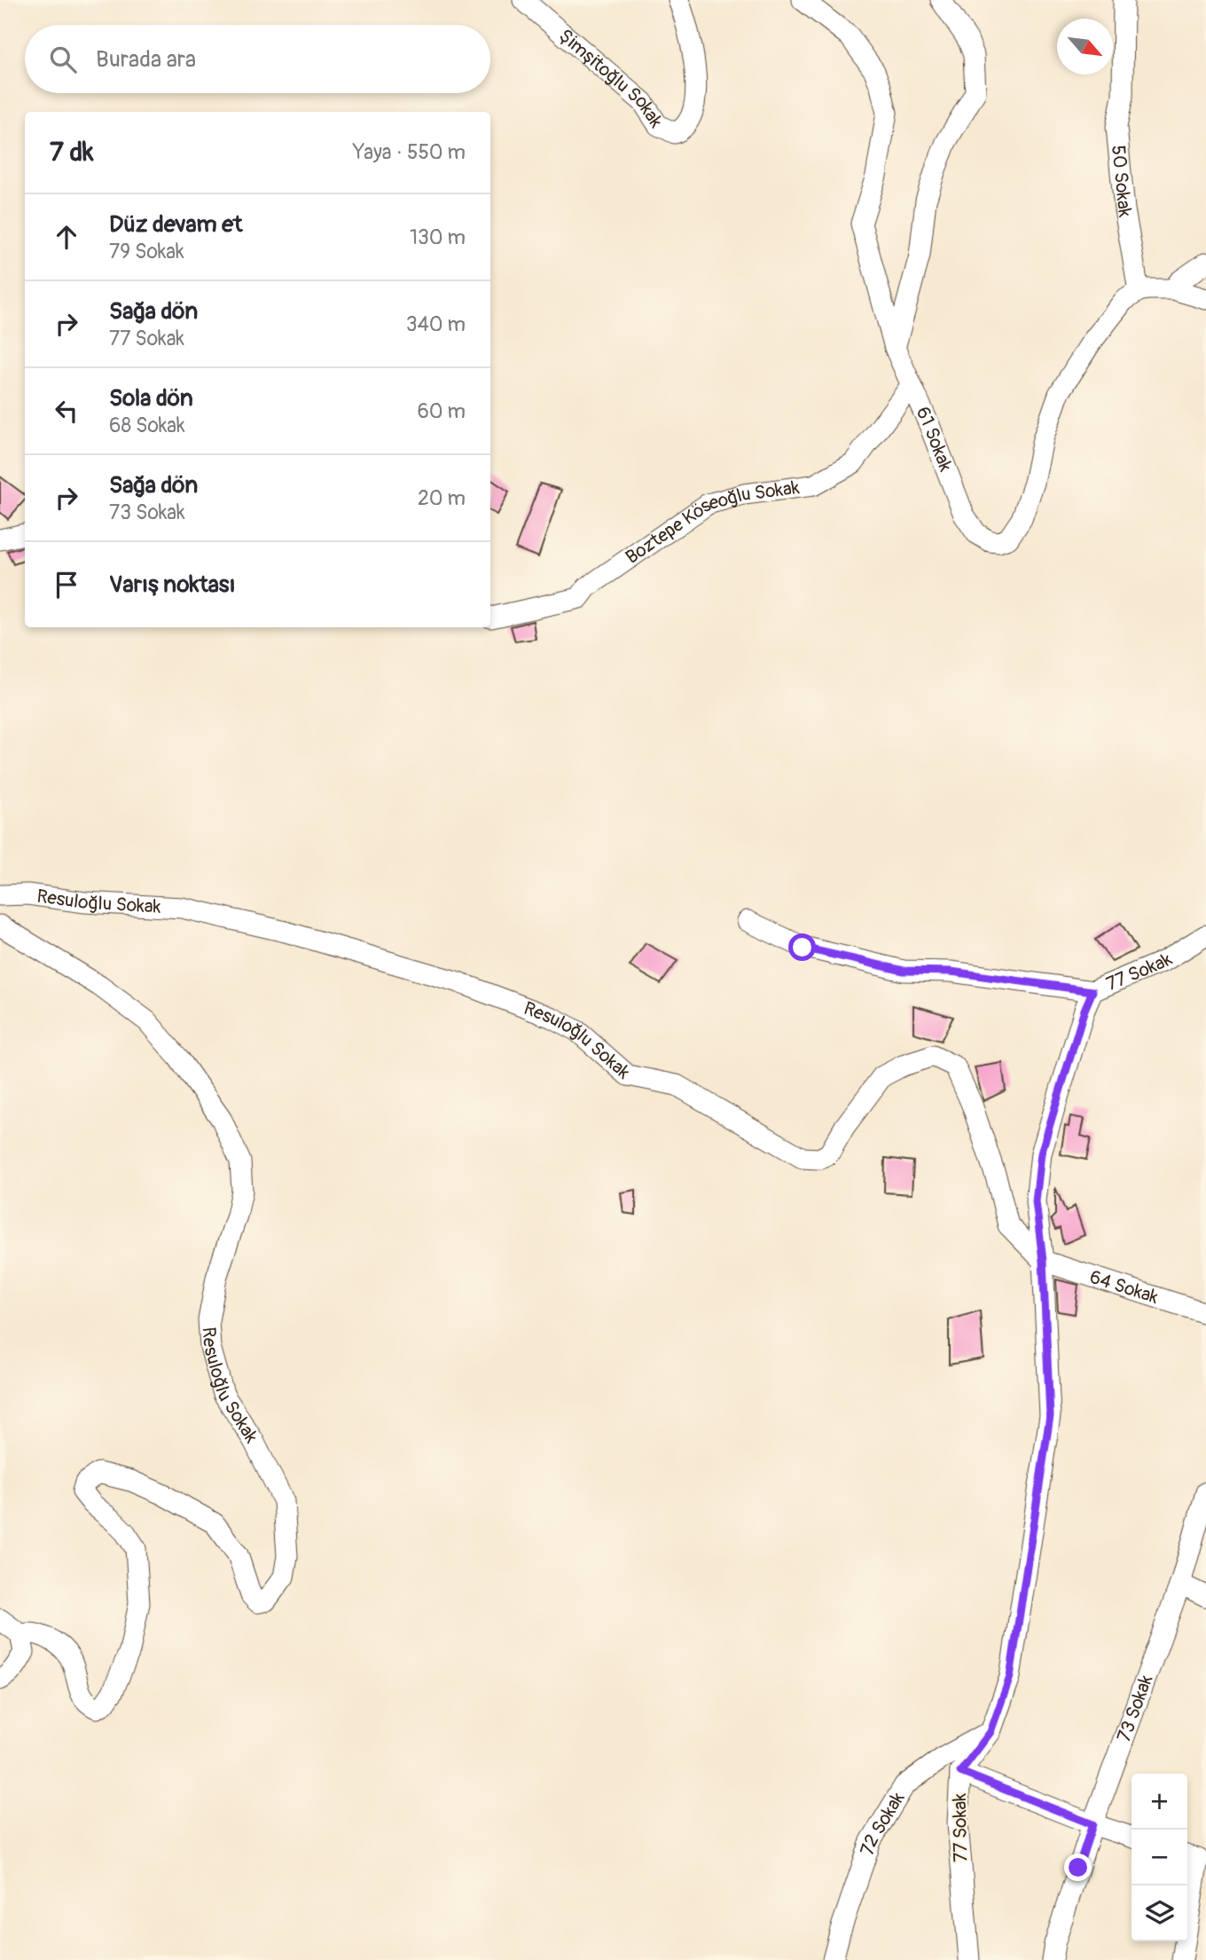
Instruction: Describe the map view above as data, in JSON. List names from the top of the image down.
{
  "streets": {
    "street": [
      "Şimşitoğlu Sokak",
      "50 Sokak",
      "61 Sokak",
      "Boztepe Köseoğlu Sokak",
      "Resuloğlu Sokak",
      "77 Sokak",
      "64 Sokak",
      "73 Sokak",
      "72 Sokak"
    ]
  },
  "crossings": [
    ["50 Sokak", "61 Sokak"],
    ["61 Sokak", "Boztepe Köseoğlu Sokak"],
    ["Resuloğlu Sokak", "77 Sokak"],
    ["Resuloğlu Sokak", "64 Sokak"],
    ["77 Sokak", "64 Sokak"],
    ["77 Sokak", "72 Sokak"]
  ],
  "north": "bottom right",
  "page": {
    "search": "Burada ara",
    "heading": ["7 dk", "Yaya · 550 m"],
    "list": [
      ["Düz devam et", "79 Sokak", "130 m"],
      ["Sağa dön", "77 Sokak", "340 m"],
      ["Sola dön", "68 Sokak", "60 m"],
      ["Sağa dön", "73 Sokak", "20 m"],
      "Varış noktası"
    ],
    "map_buttons": ["+", "−"]
  }
}
